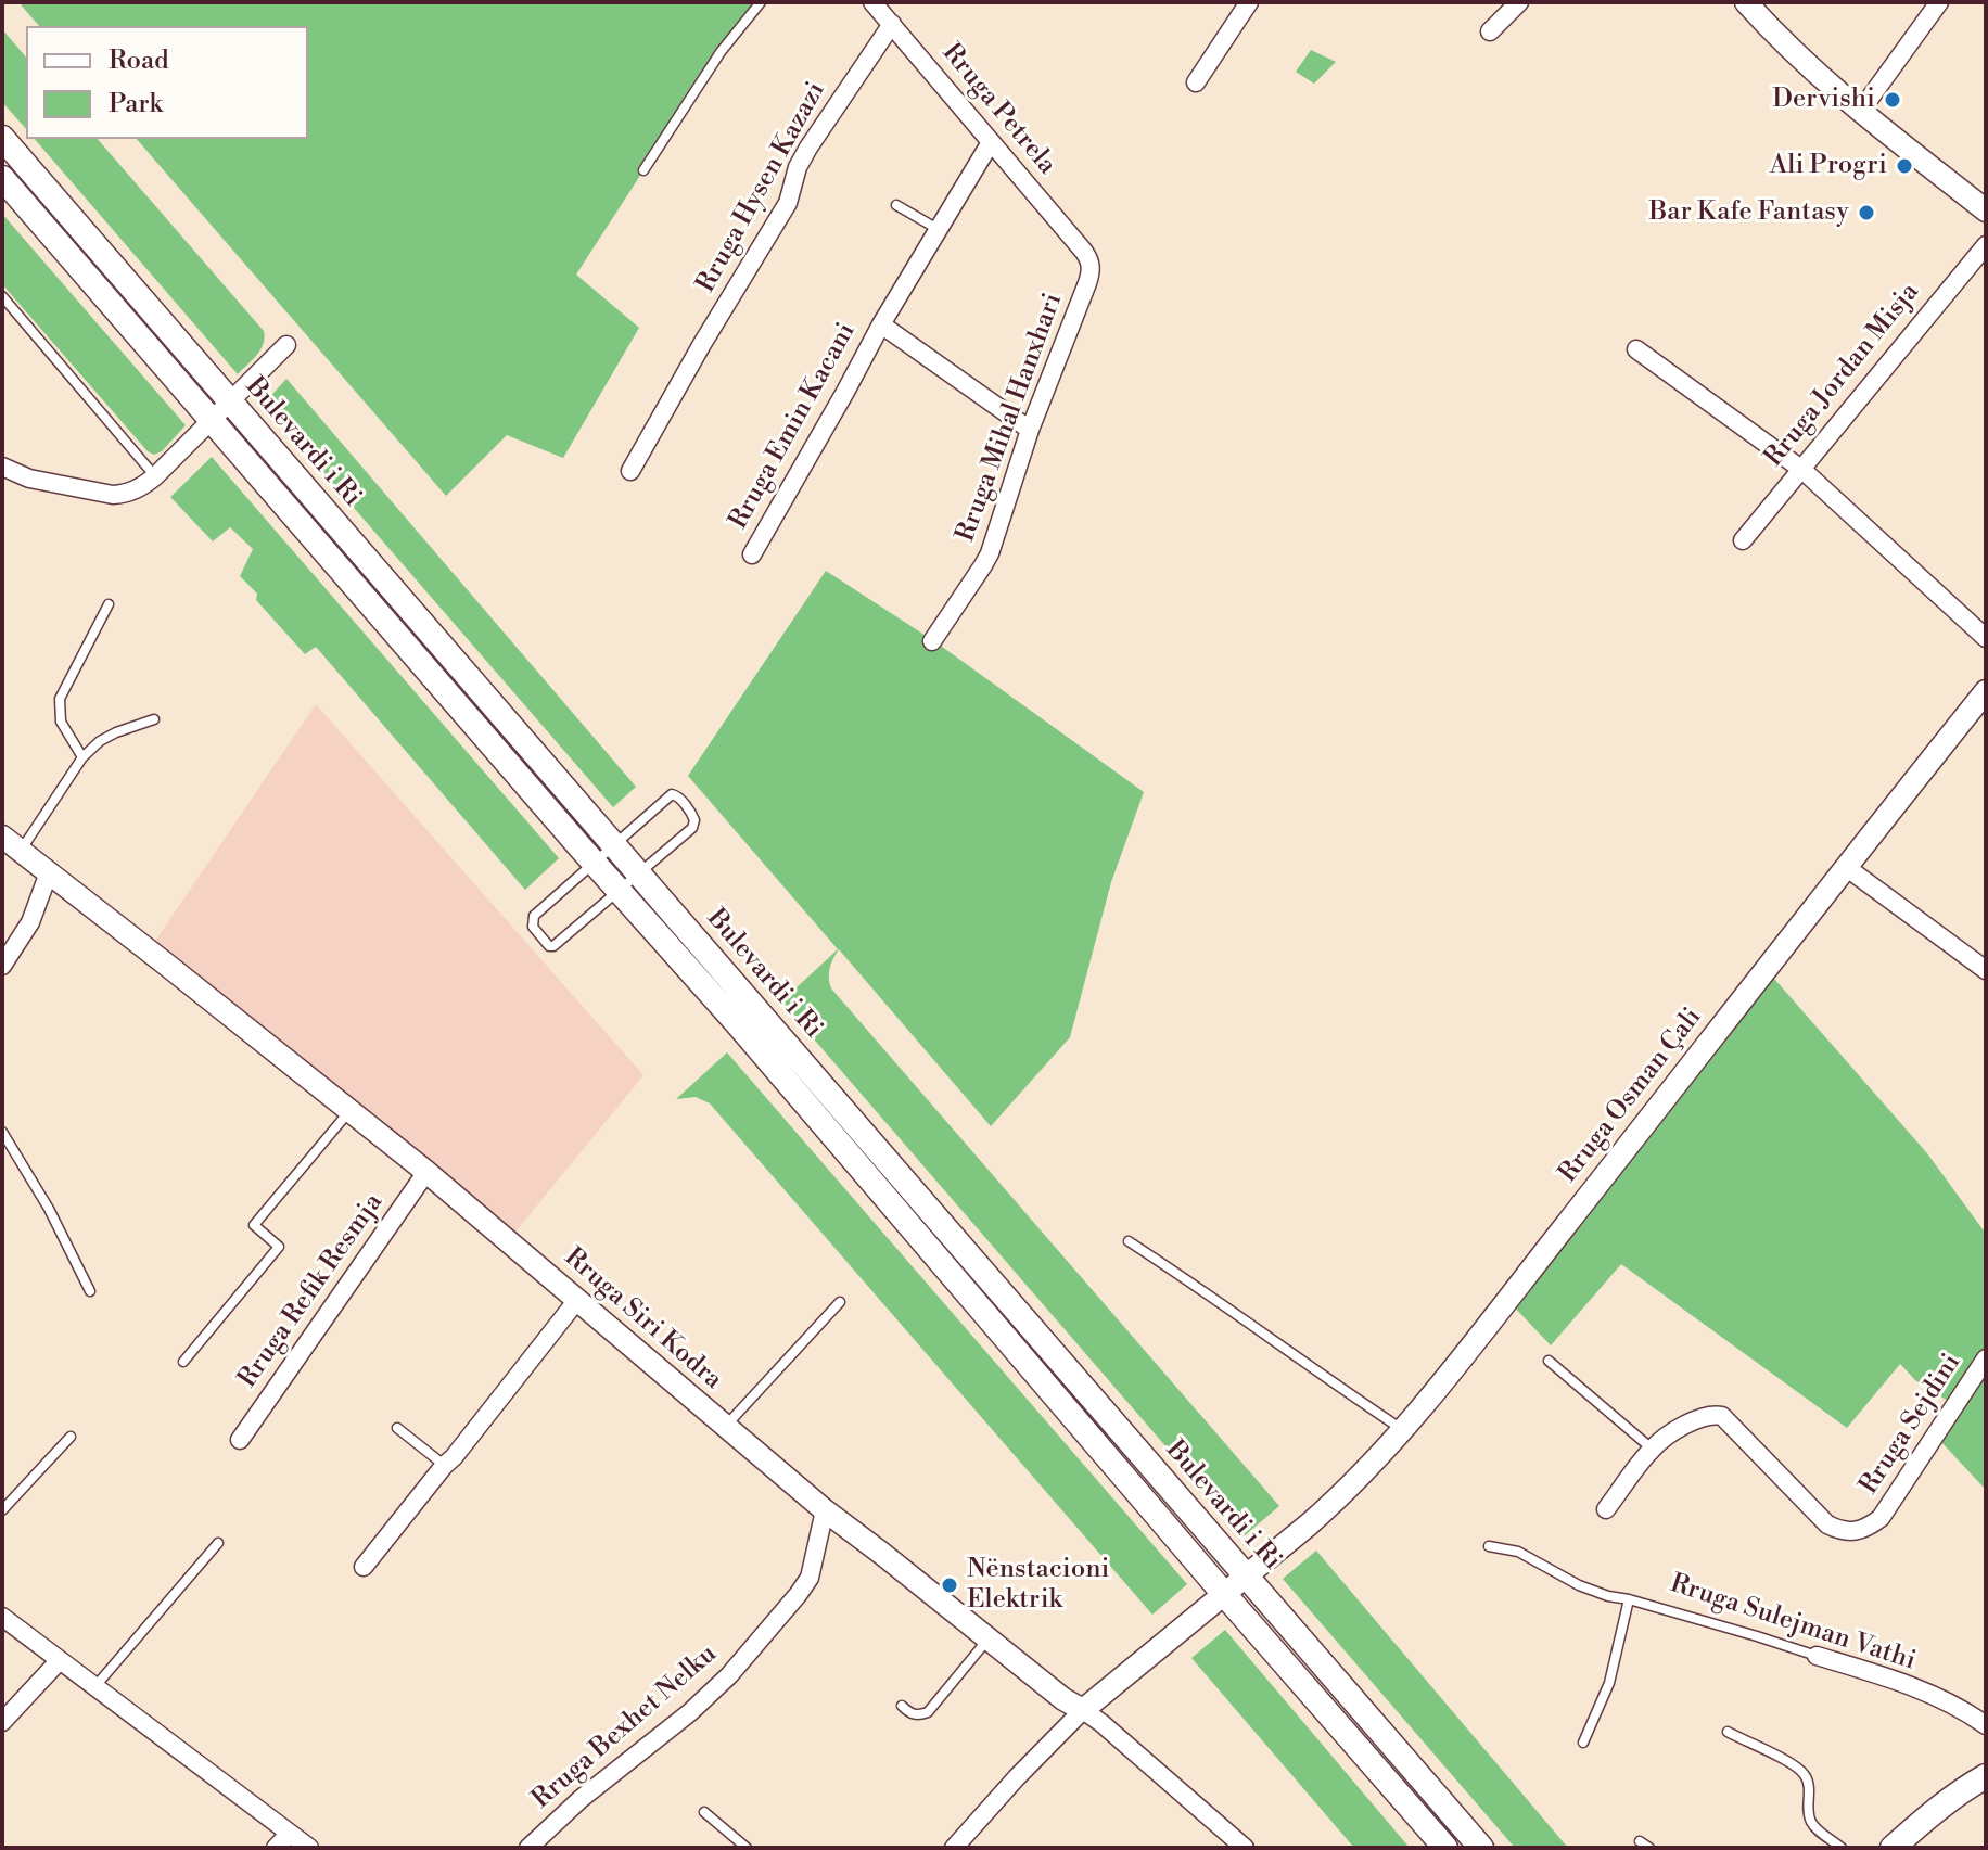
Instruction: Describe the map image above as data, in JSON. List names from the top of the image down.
{
  "streets": {
    "main road": ["Bulevardi i Ri"],
    "street": [
      "Rruga Petrela",
      "Rruga Hysen Kazazi",
      "Rruga Jordan Misja",
      "Rruga Mihal Hanxhari",
      "Rruga Emin Kacani",
      "Rruga Osman Çali",
      "Rruga Refik Resmja",
      "Rruga Siri Kodra",
      "Rruga Sejdini",
      "Rruga Sulejman Vathi",
      "Rruga Bexhet Nelku"
    ]
  },
  "crossings": [
    ["Rruga Petrela", "Rruga Hysen Kazazi"],
    ["Rruga Petrela", "Rruga Mihal Hanxhari"],
    ["Rruga Petrela", "Rruga Emin Kacani"],
    ["Rruga Mihal Hanxhari", "Rruga Emin Kacani"],
    ["Bulevardi i Ri", "Rruga Osman Çali"],
    ["Rruga Osman Çali", "Rruga Siri Kodra"],
    ["Rruga Refik Resmja", "Rruga Siri Kodra"],
    ["Rruga Siri Kodra", "Rruga Bexhet Nelku"]
  ],
  "places": [
    "Dervishi",
    "Ali Progri",
    "Bar Kafe Fantasy",
    "Nënstacioni Elektrik"
  ],
  "legend": ["Road", "Park"]
}
